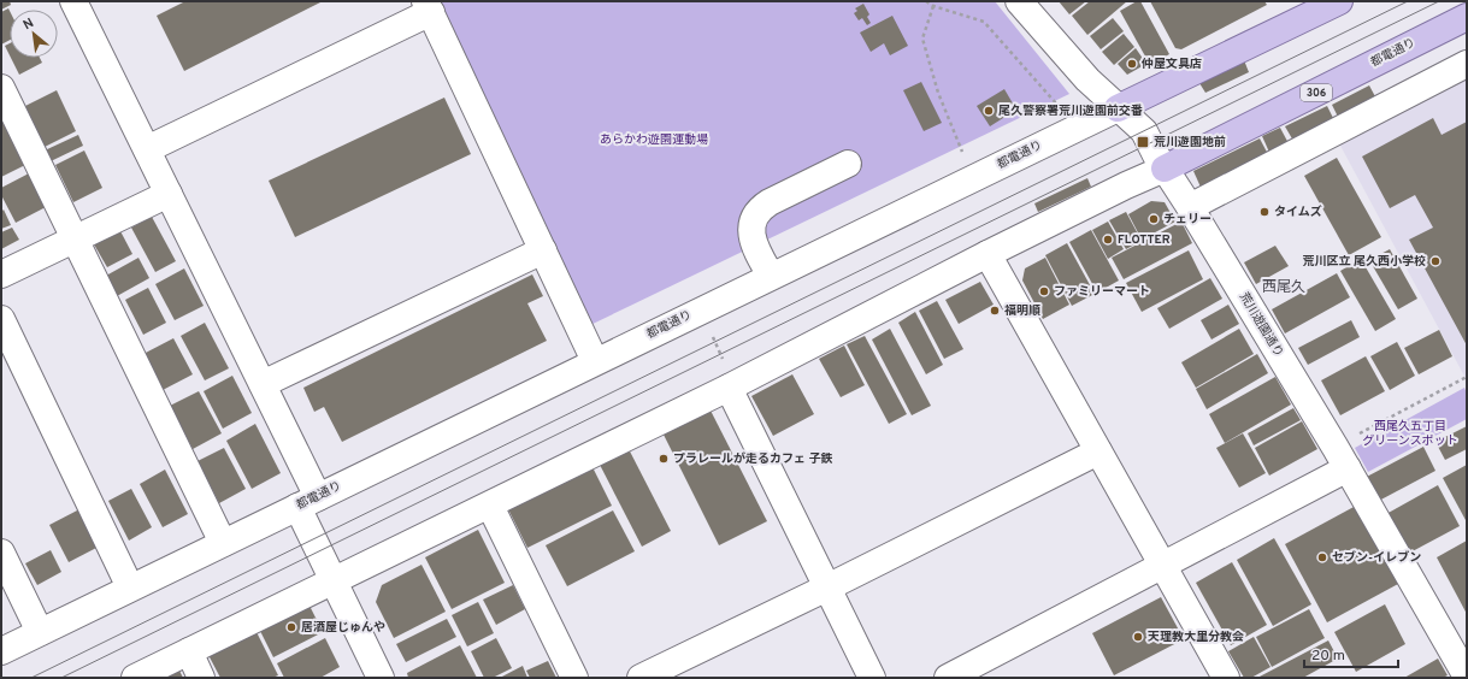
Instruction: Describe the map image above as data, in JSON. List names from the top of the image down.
{
  "streets": {
    "main road": ["都電通り", "306"],
    "street": ["荒川遊園通り"]
  },
  "crossings": [
    ["都電通り", "荒川遊園通り"]
  ],
  "districts": ["西尾久"],
  "parks": ["あらかわ遊園運動場", "西尾久五丁目 グリーンスポット"],
  "places": {
    "other": [
      "仲屋文具店",
      "尾久警察署荒川遊園前交番",
      "タイムズ",
      "チェリー",
      "FLOTTER",
      "荒川区立 尾久西小学校",
      "ファミリーマート",
      "福明順",
      "プラレールが走るカフェ 子鉄",
      "セブン-イレブン",
      "居酒屋じゅんや",
      "天理教大里分教会"
    ],
    "transit": ["荒川遊園地前"]
  },
  "scale_bar": "20 m",
  "north": "top left"
}
